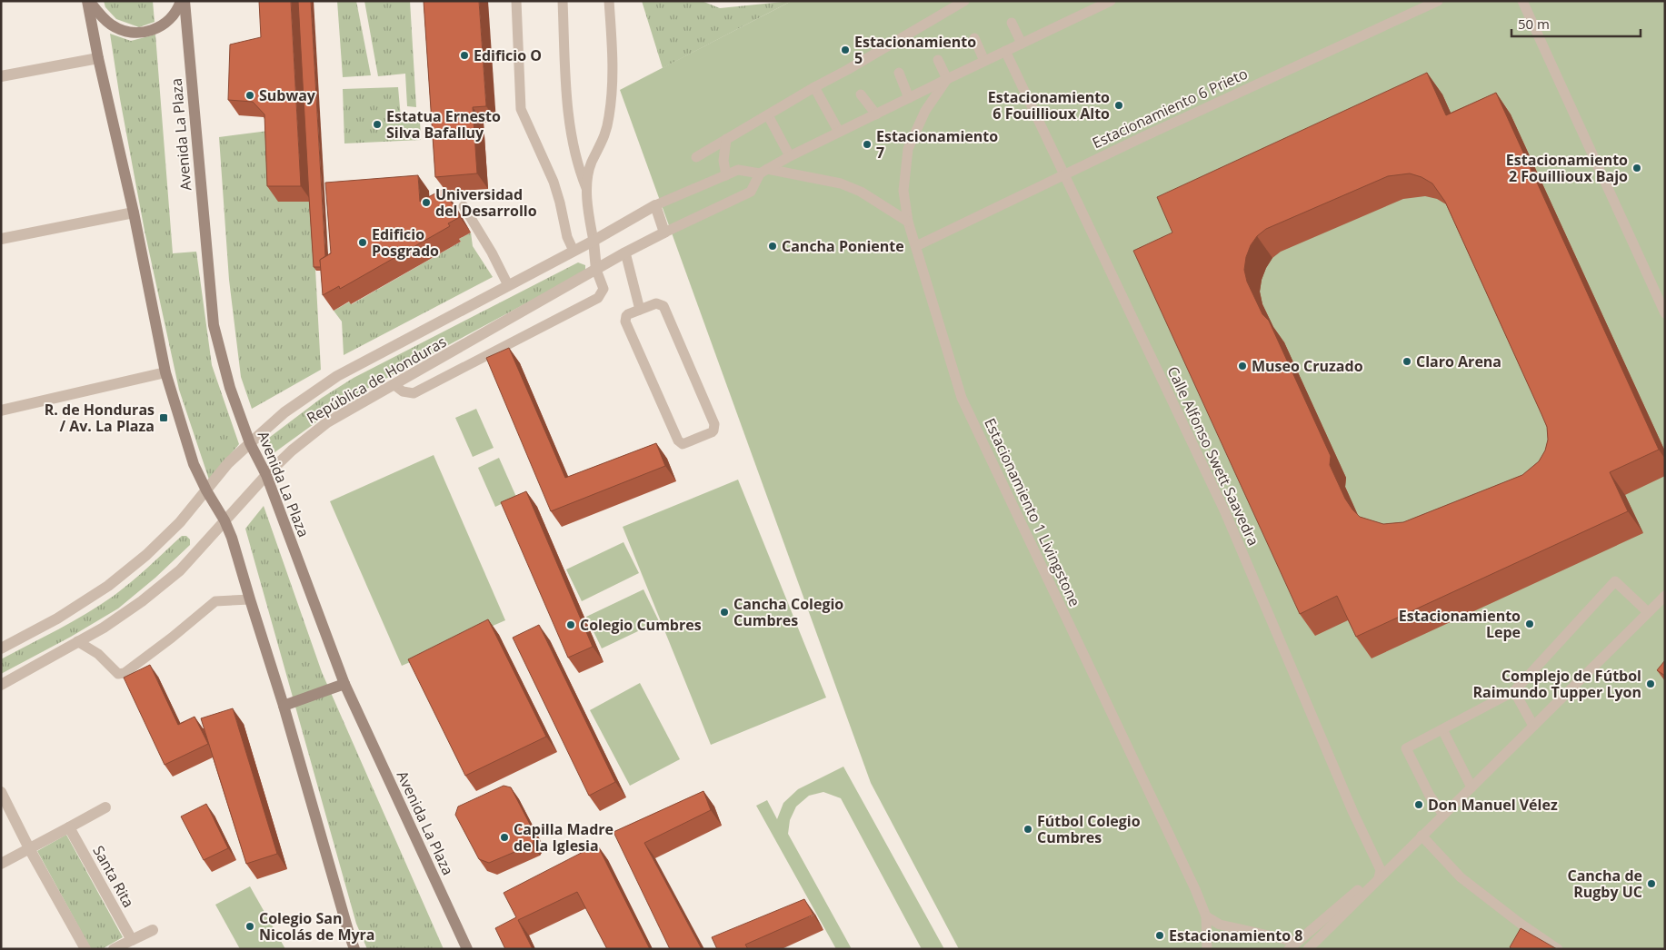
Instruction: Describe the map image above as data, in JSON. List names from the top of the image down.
{
  "streets": {
    "main road": ["Avenida La Plaza"],
    "street": ["República de Honduras", "Santa Rita"],
    "lane": ["Estacionamiento 6 Prieto", "Calle Alfonso Swett Saavedra", "Estacionamiento 1 Livingstone"]
  },
  "crossings": [
    ["Estacionamiento 6 Prieto", "Calle Alfonso Swett Saavedra"],
    ["Estacionamiento 6 Prieto", "Estacionamiento 1 Livingstone"],
    ["Avenida La Plaza", "República de Honduras"]
  ],
  "places": {
    "other": [
      "Estacionamiento 5",
      "Edificio O",
      "Subway",
      "Estacionamiento 6 Fouillioux Alto",
      "Estatua Ernesto Silva Bafalluy",
      "Estacionamiento 7",
      "Estacionamiento 2 Fouillioux Bajo",
      "Universidad del Desarrollo",
      "Edificio Posgrado",
      "Cancha Poniente",
      "Claro Arena",
      "Museo Cruzado",
      "Cancha Colegio Cumbres",
      "Estacionamiento Lepe",
      "Colegio Cumbres",
      "Complejo de Fútbol Raimundo Tupper Lyon",
      "Don Manuel Vélez",
      "Fútbol Colegio Cumbres",
      "Capilla Madre de la Iglesia",
      "Cancha de Rugby UC",
      "Colegio San Nicolás de Myra",
      "Estacionamiento 8"
    ],
    "transit": ["R. de Honduras / Av. La Plaza"]
  },
  "scale_bar": "50 m"
}
